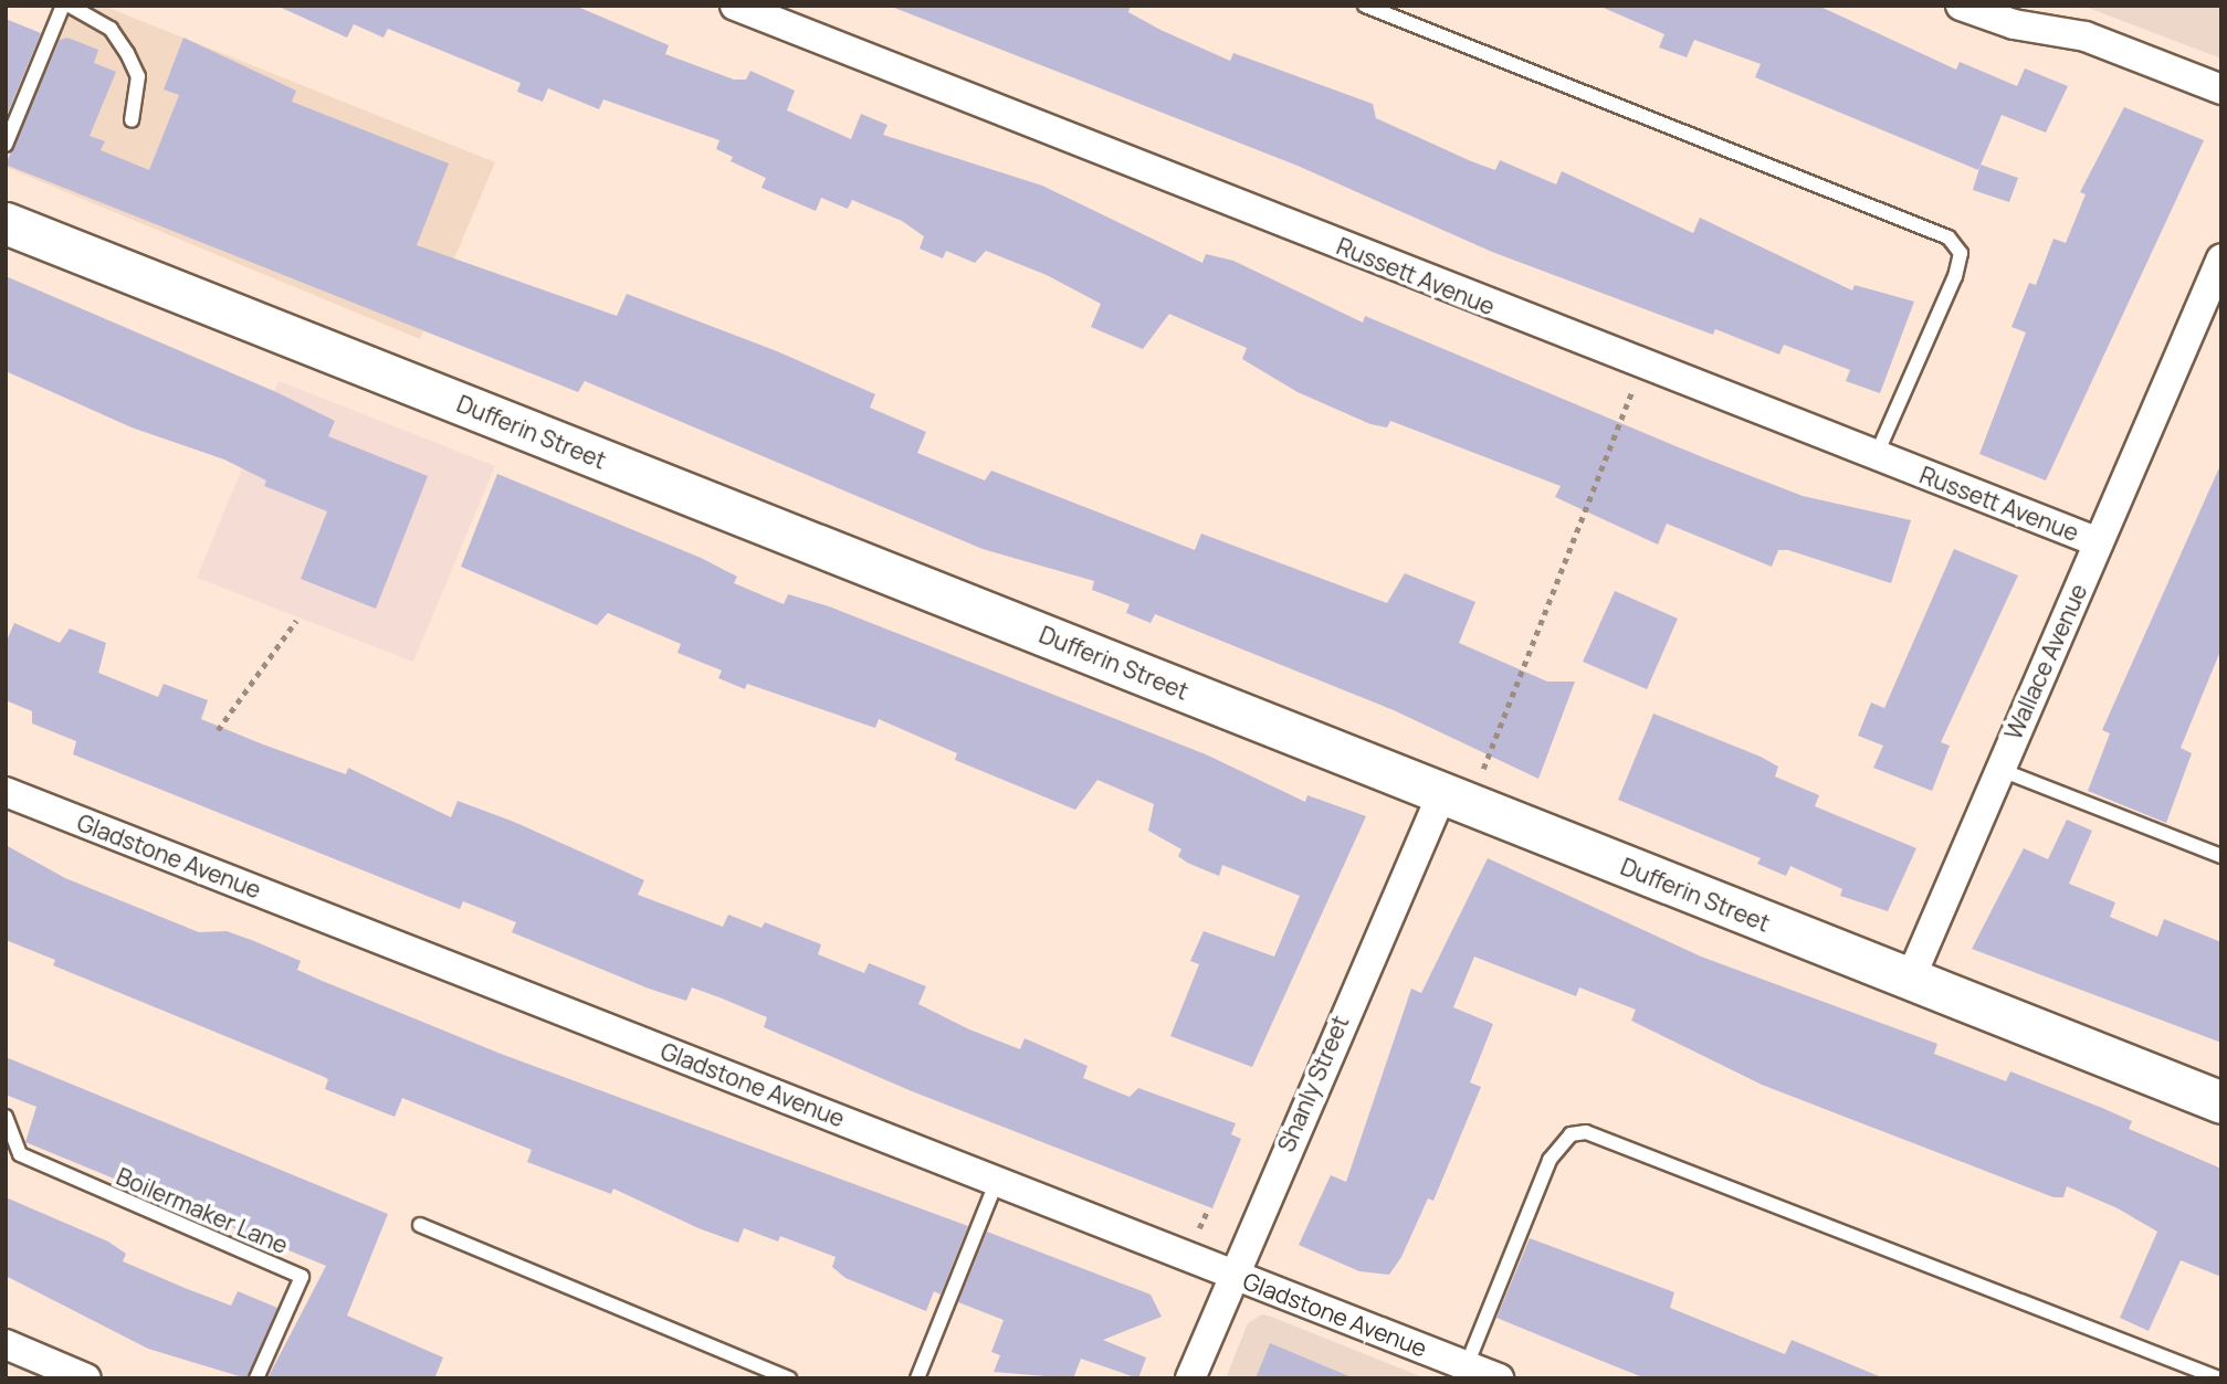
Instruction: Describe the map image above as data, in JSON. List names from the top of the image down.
{
  "streets": {
    "main road": ["Dufferin Street"],
    "street": [
      "Russett Avenue",
      "Wallace Avenue",
      "Gladstone Avenue",
      "Shanly Street"
    ],
    "lane": ["Boilermaker Lane"]
  },
  "crossings": [
    ["Russett Avenue", "Wallace Avenue"],
    ["Dufferin Street", "Wallace Avenue"],
    ["Dufferin Street", "Shanly Street"],
    ["Gladstone Avenue", "Shanly Street"]
  ]
}
